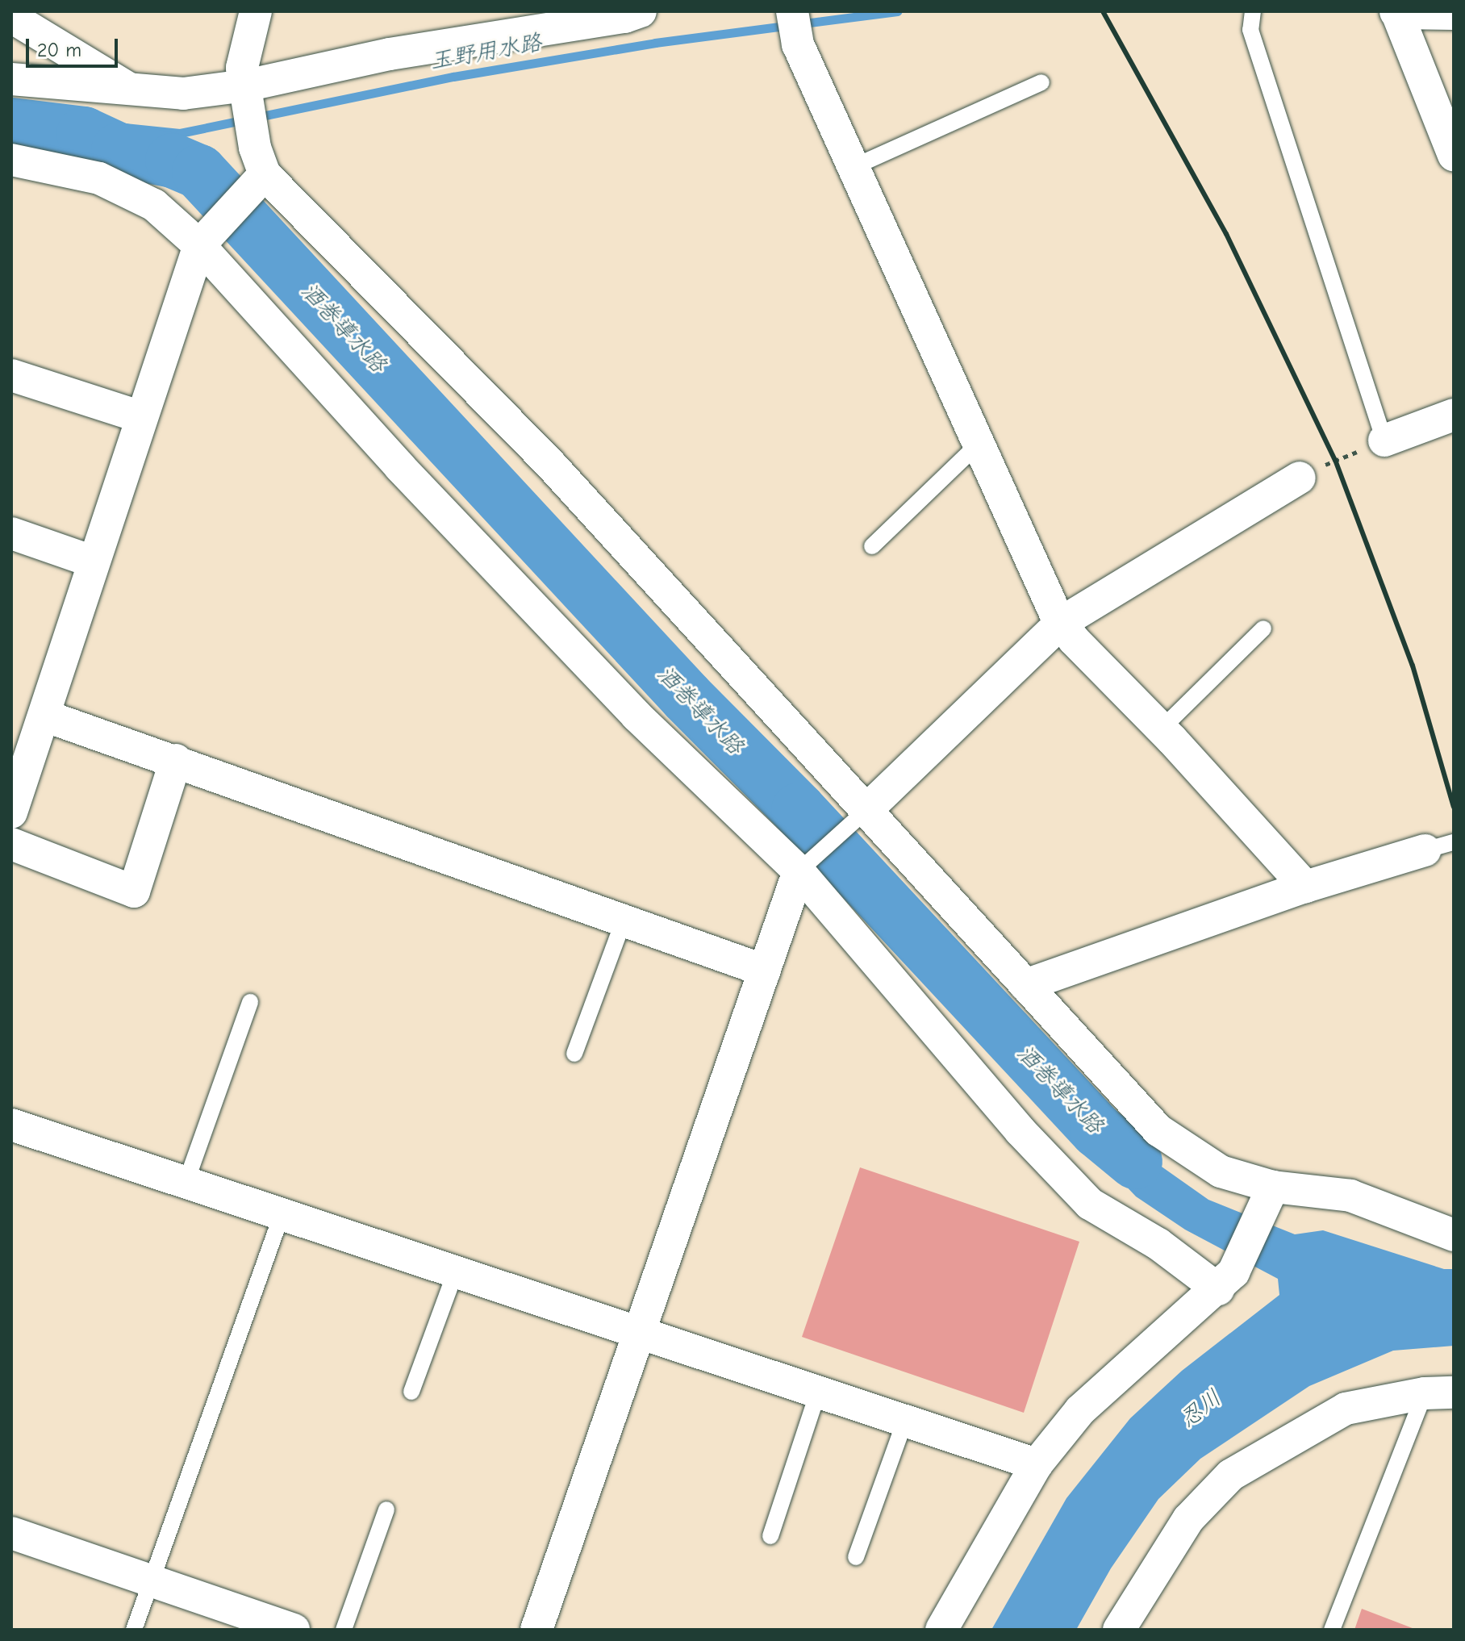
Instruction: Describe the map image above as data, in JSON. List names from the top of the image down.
{
  "water": ["玉野用水路", "酒巻導水路", "忍川"],
  "scale_bar": "20 m"
}
